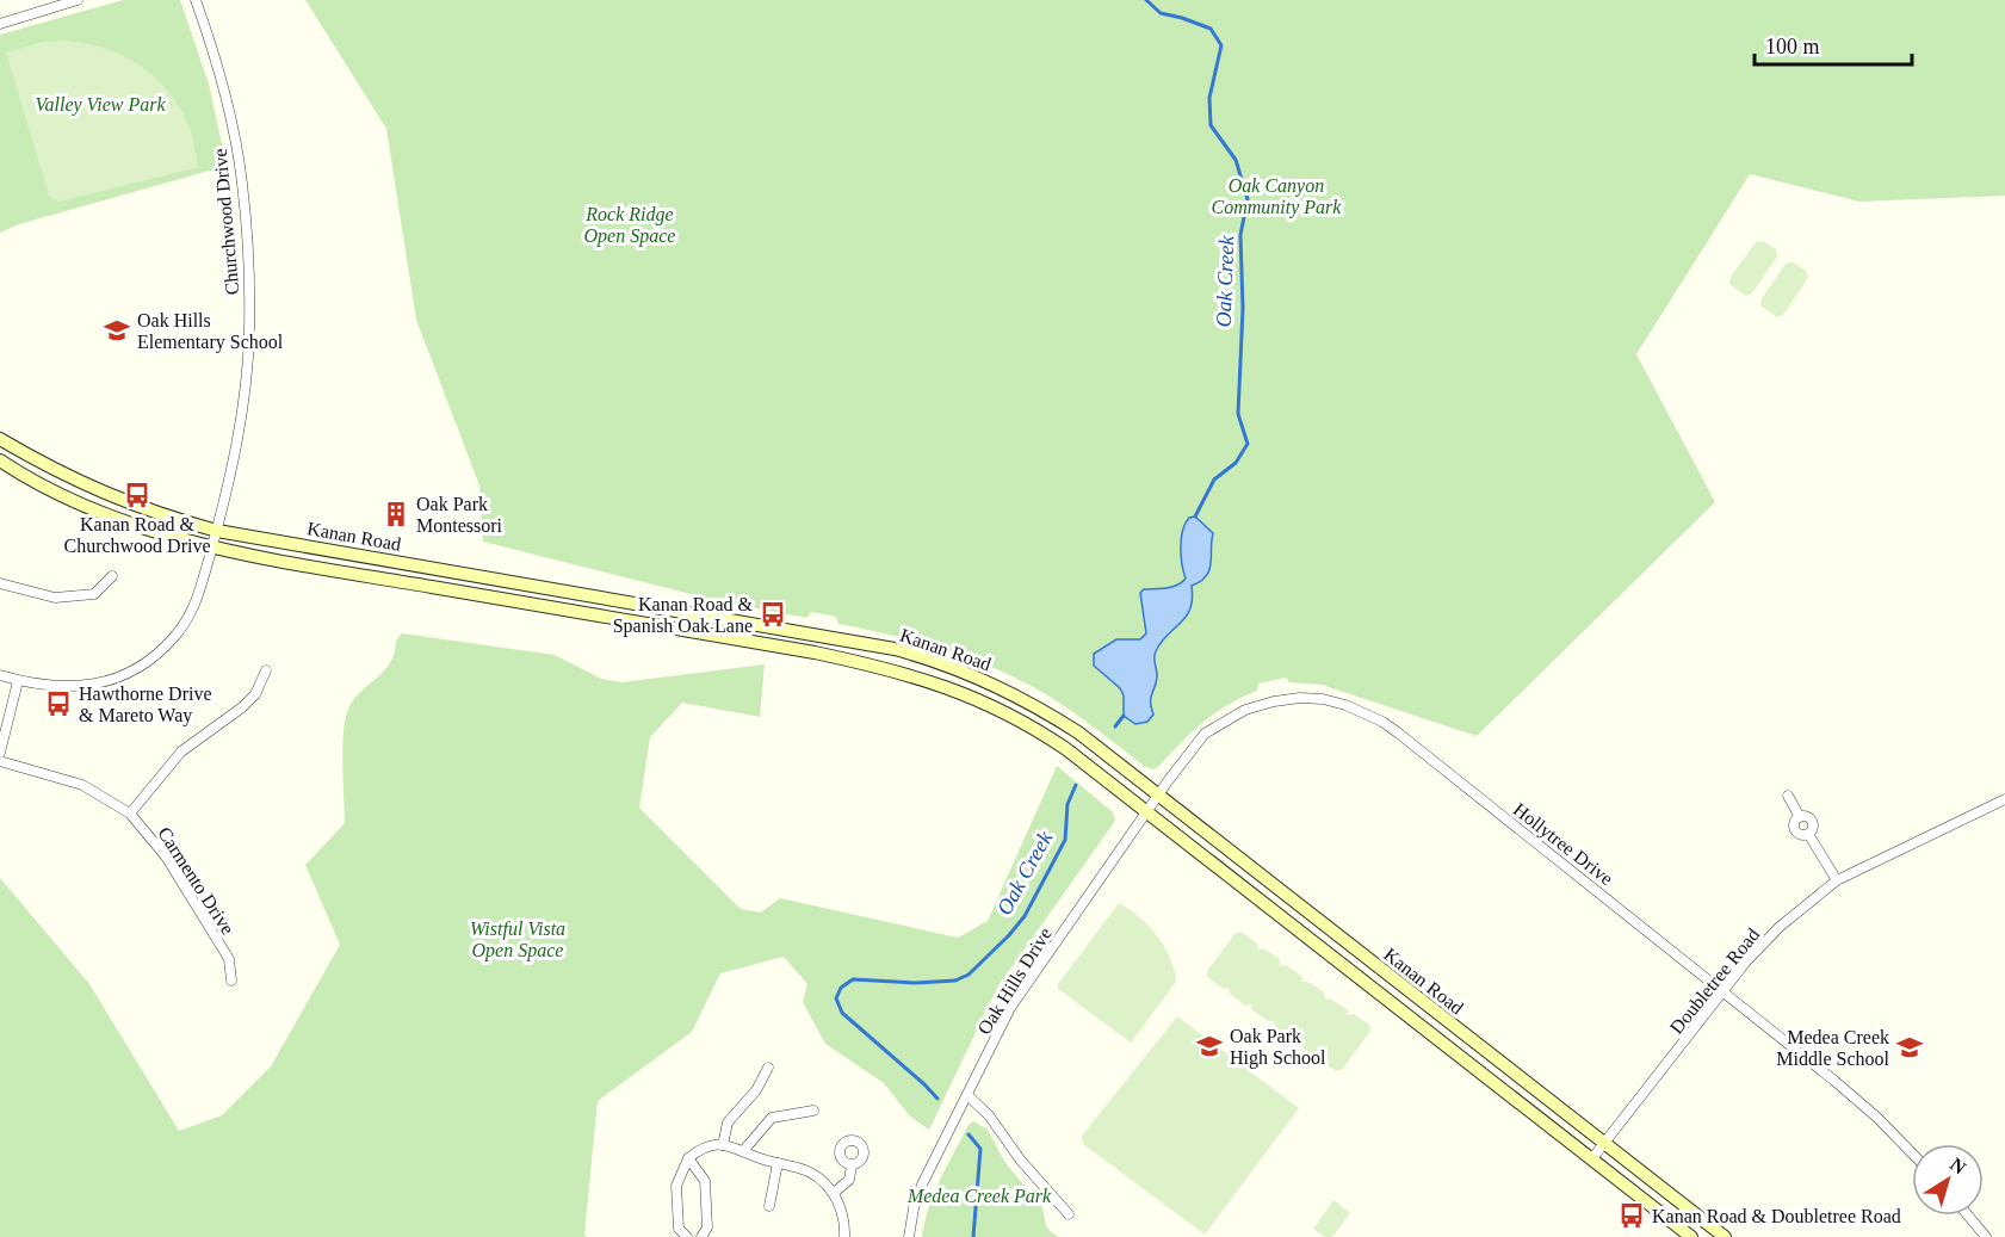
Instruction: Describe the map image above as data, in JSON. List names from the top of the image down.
{
  "streets": {
    "main road": ["Kanan Road"],
    "street": [
      "Churchwood Drive",
      "Hollytree Drive",
      "Carmento Drive",
      "Oak Hills Drive",
      "Doubletree Road"
    ]
  },
  "crossings": [
    ["Churchwood Drive", "Kanan Road"],
    ["Kanan Road", "Hollytree Drive"],
    ["Kanan Road", "Oak Hills Drive"],
    ["Kanan Road", "Doubletree Road"],
    ["Hollytree Drive", "Oak Hills Drive"],
    ["Hollytree Drive", "Doubletree Road"]
  ],
  "water": ["Oak Creek"],
  "parks": [
    "Valley View Park",
    "Oak Canyon Community Park",
    "Rock Ridge Open Space",
    "Wistful Vista Open Space",
    "Medea Creek Park"
  ],
  "places": {
    "school or university": ["Oak Hills Elementary School", "Oak Park High School", "Medea Creek Middle School"],
    "bus stop": [
      "Kanan Road & Churchwood Drive",
      "Kanan Road & Spanish Oak Lane",
      "Hawthorne Drive & Mareto Way",
      "Kanan Road & Doubletree Road"
    ],
    "building": ["Oak Park Montessori"]
  },
  "scale_bar": "100 m",
  "north": "top right"
}
